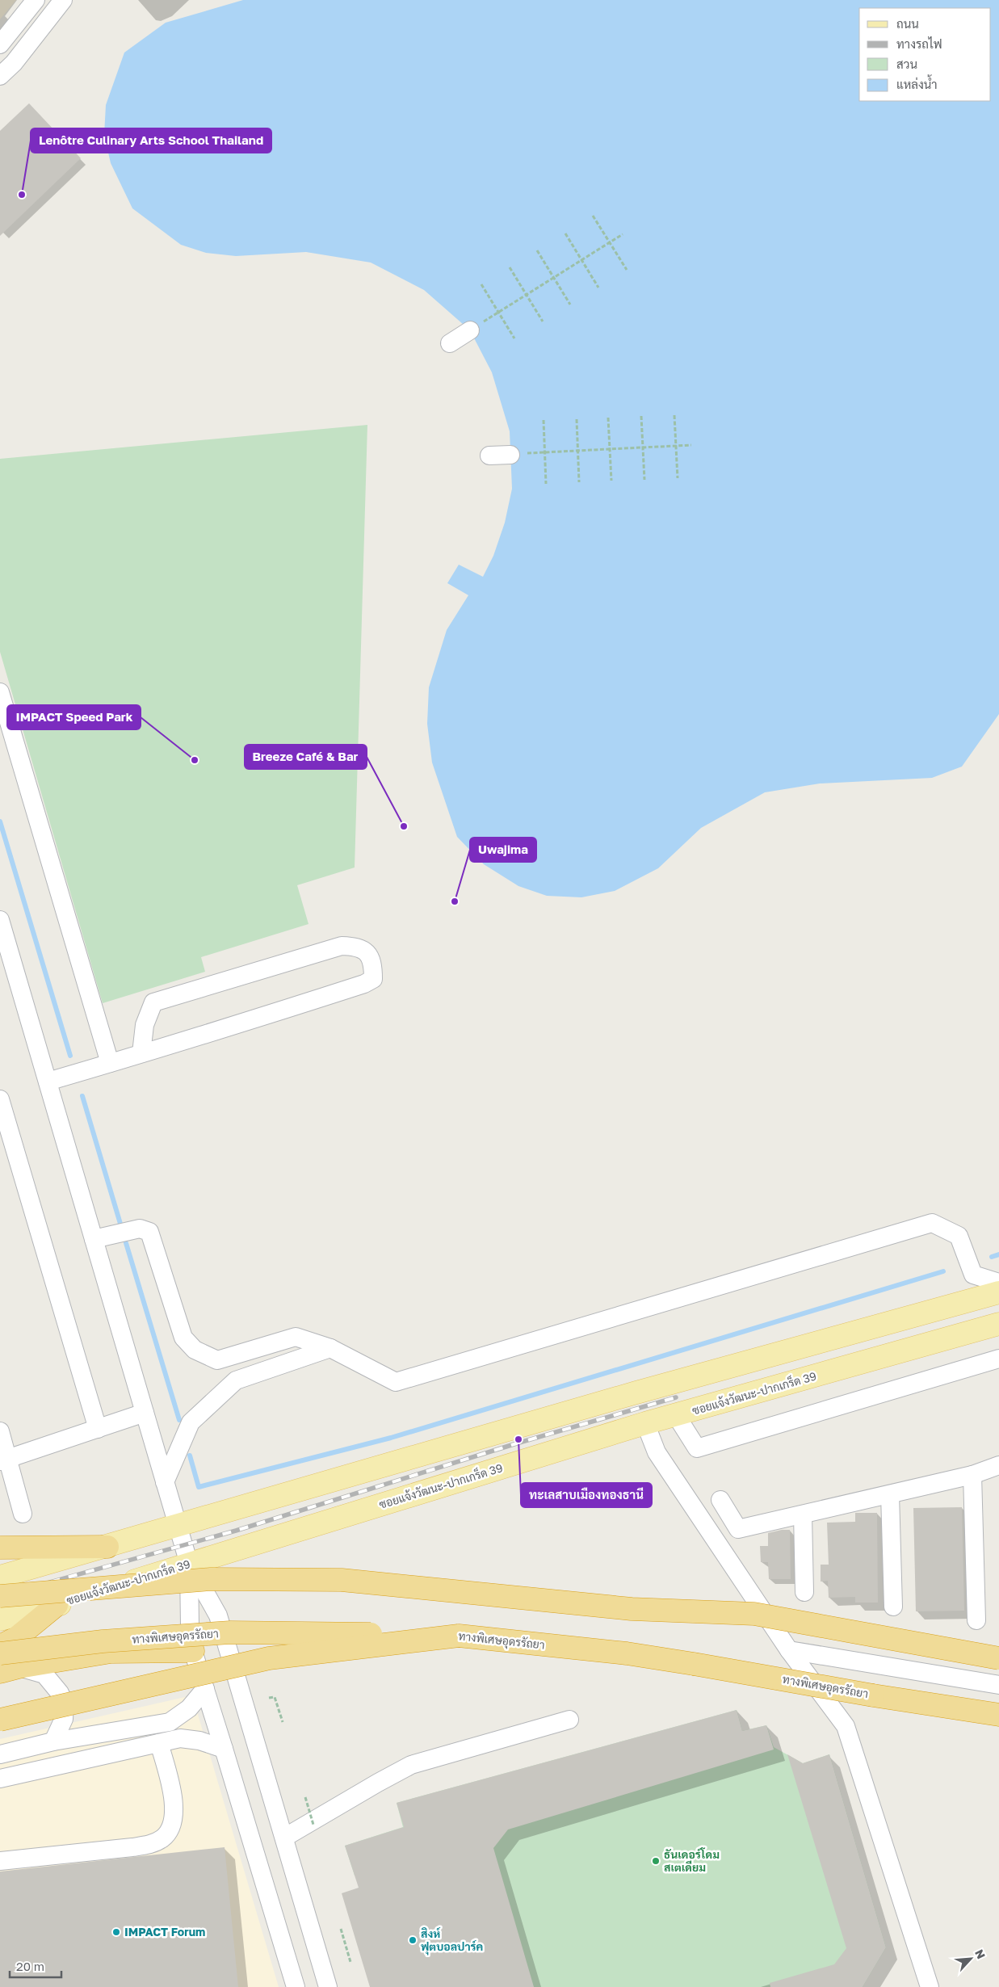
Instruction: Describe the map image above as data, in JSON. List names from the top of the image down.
{
  "streets": {
    "highway": ["ทางพิเศษอุดรรัถยา"],
    "main road": ["ซอยแจ้งวัฒนะ-ปากเกร็ด 39"]
  },
  "places": [
    "Lenôtre Culinary Arts School Thailand",
    "IMPACT Speed Park",
    "Breeze Café & Bar",
    "Uwajima",
    "ทะเลสาบเมืองทองธานี",
    "ธันเดอร์โดม สเตเดียม",
    "IMPACT Forum",
    "สิงห์ ฟุตบอลปาร์ค"
  ],
  "legend": [
    "ถนน",
    "ทางรถไฟ",
    "สวน",
    "แหล่งน้ำ"
  ],
  "scale_bar": "20 m",
  "north": "top right"
}
